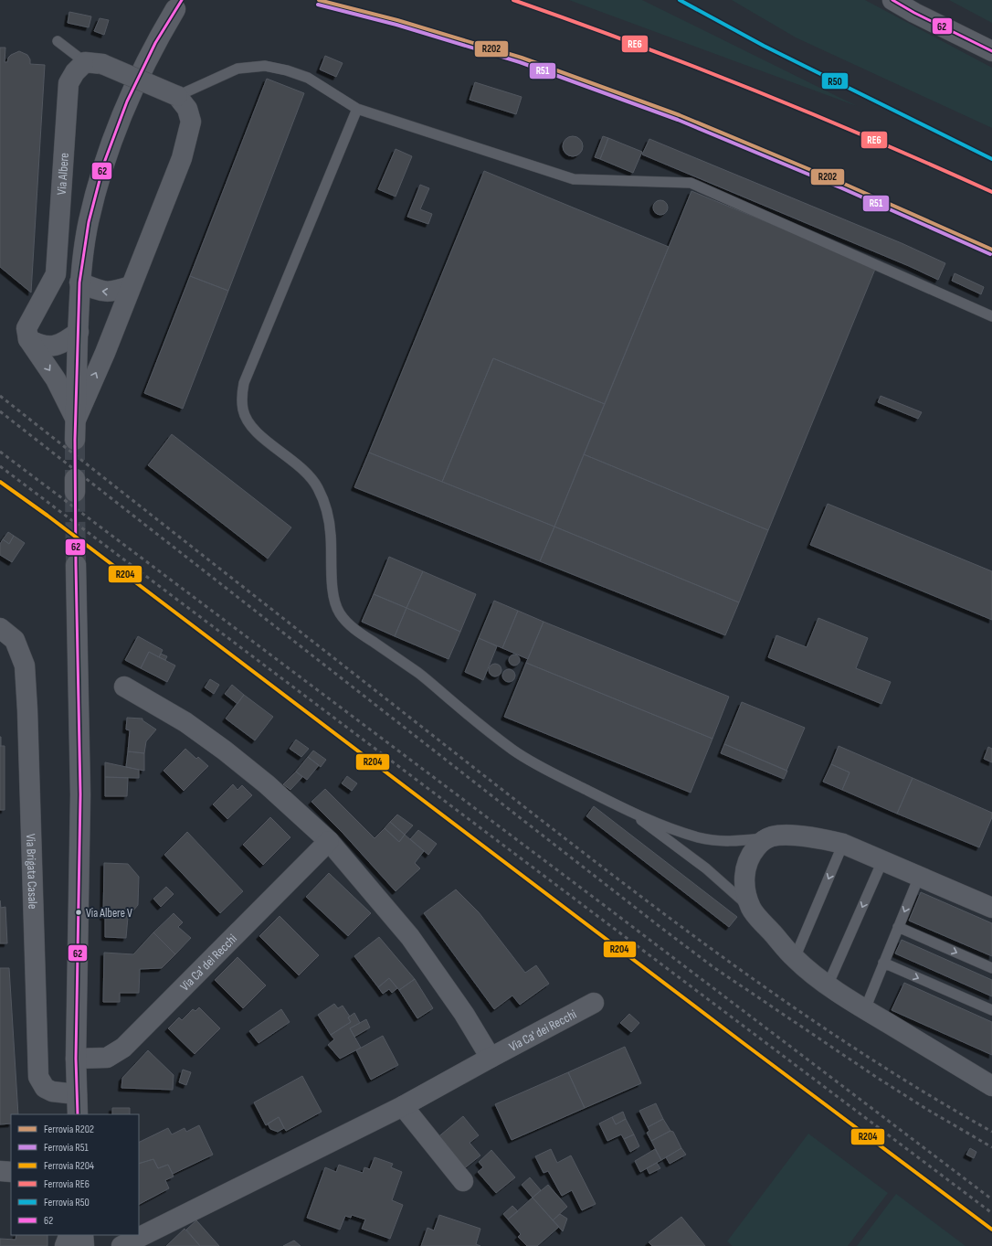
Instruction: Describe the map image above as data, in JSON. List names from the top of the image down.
{
  "streets": {
    "street": ["Via Albere", "Via Brigata Casale", "Via Ca' dei Recchi"]
  },
  "places": ["Via Albere V"],
  "lines": [
    "rail line R202",
    "rail line RE6",
    "rail line R50",
    "transit line 62",
    "rail line R51",
    "rail line R204"
  ],
  "legend": [
    "Ferrovia R202",
    "Ferrovia R51",
    "Ferrovia R204",
    "Ferrovia RE6",
    "Ferrovia R50",
    "62"
  ]
}
